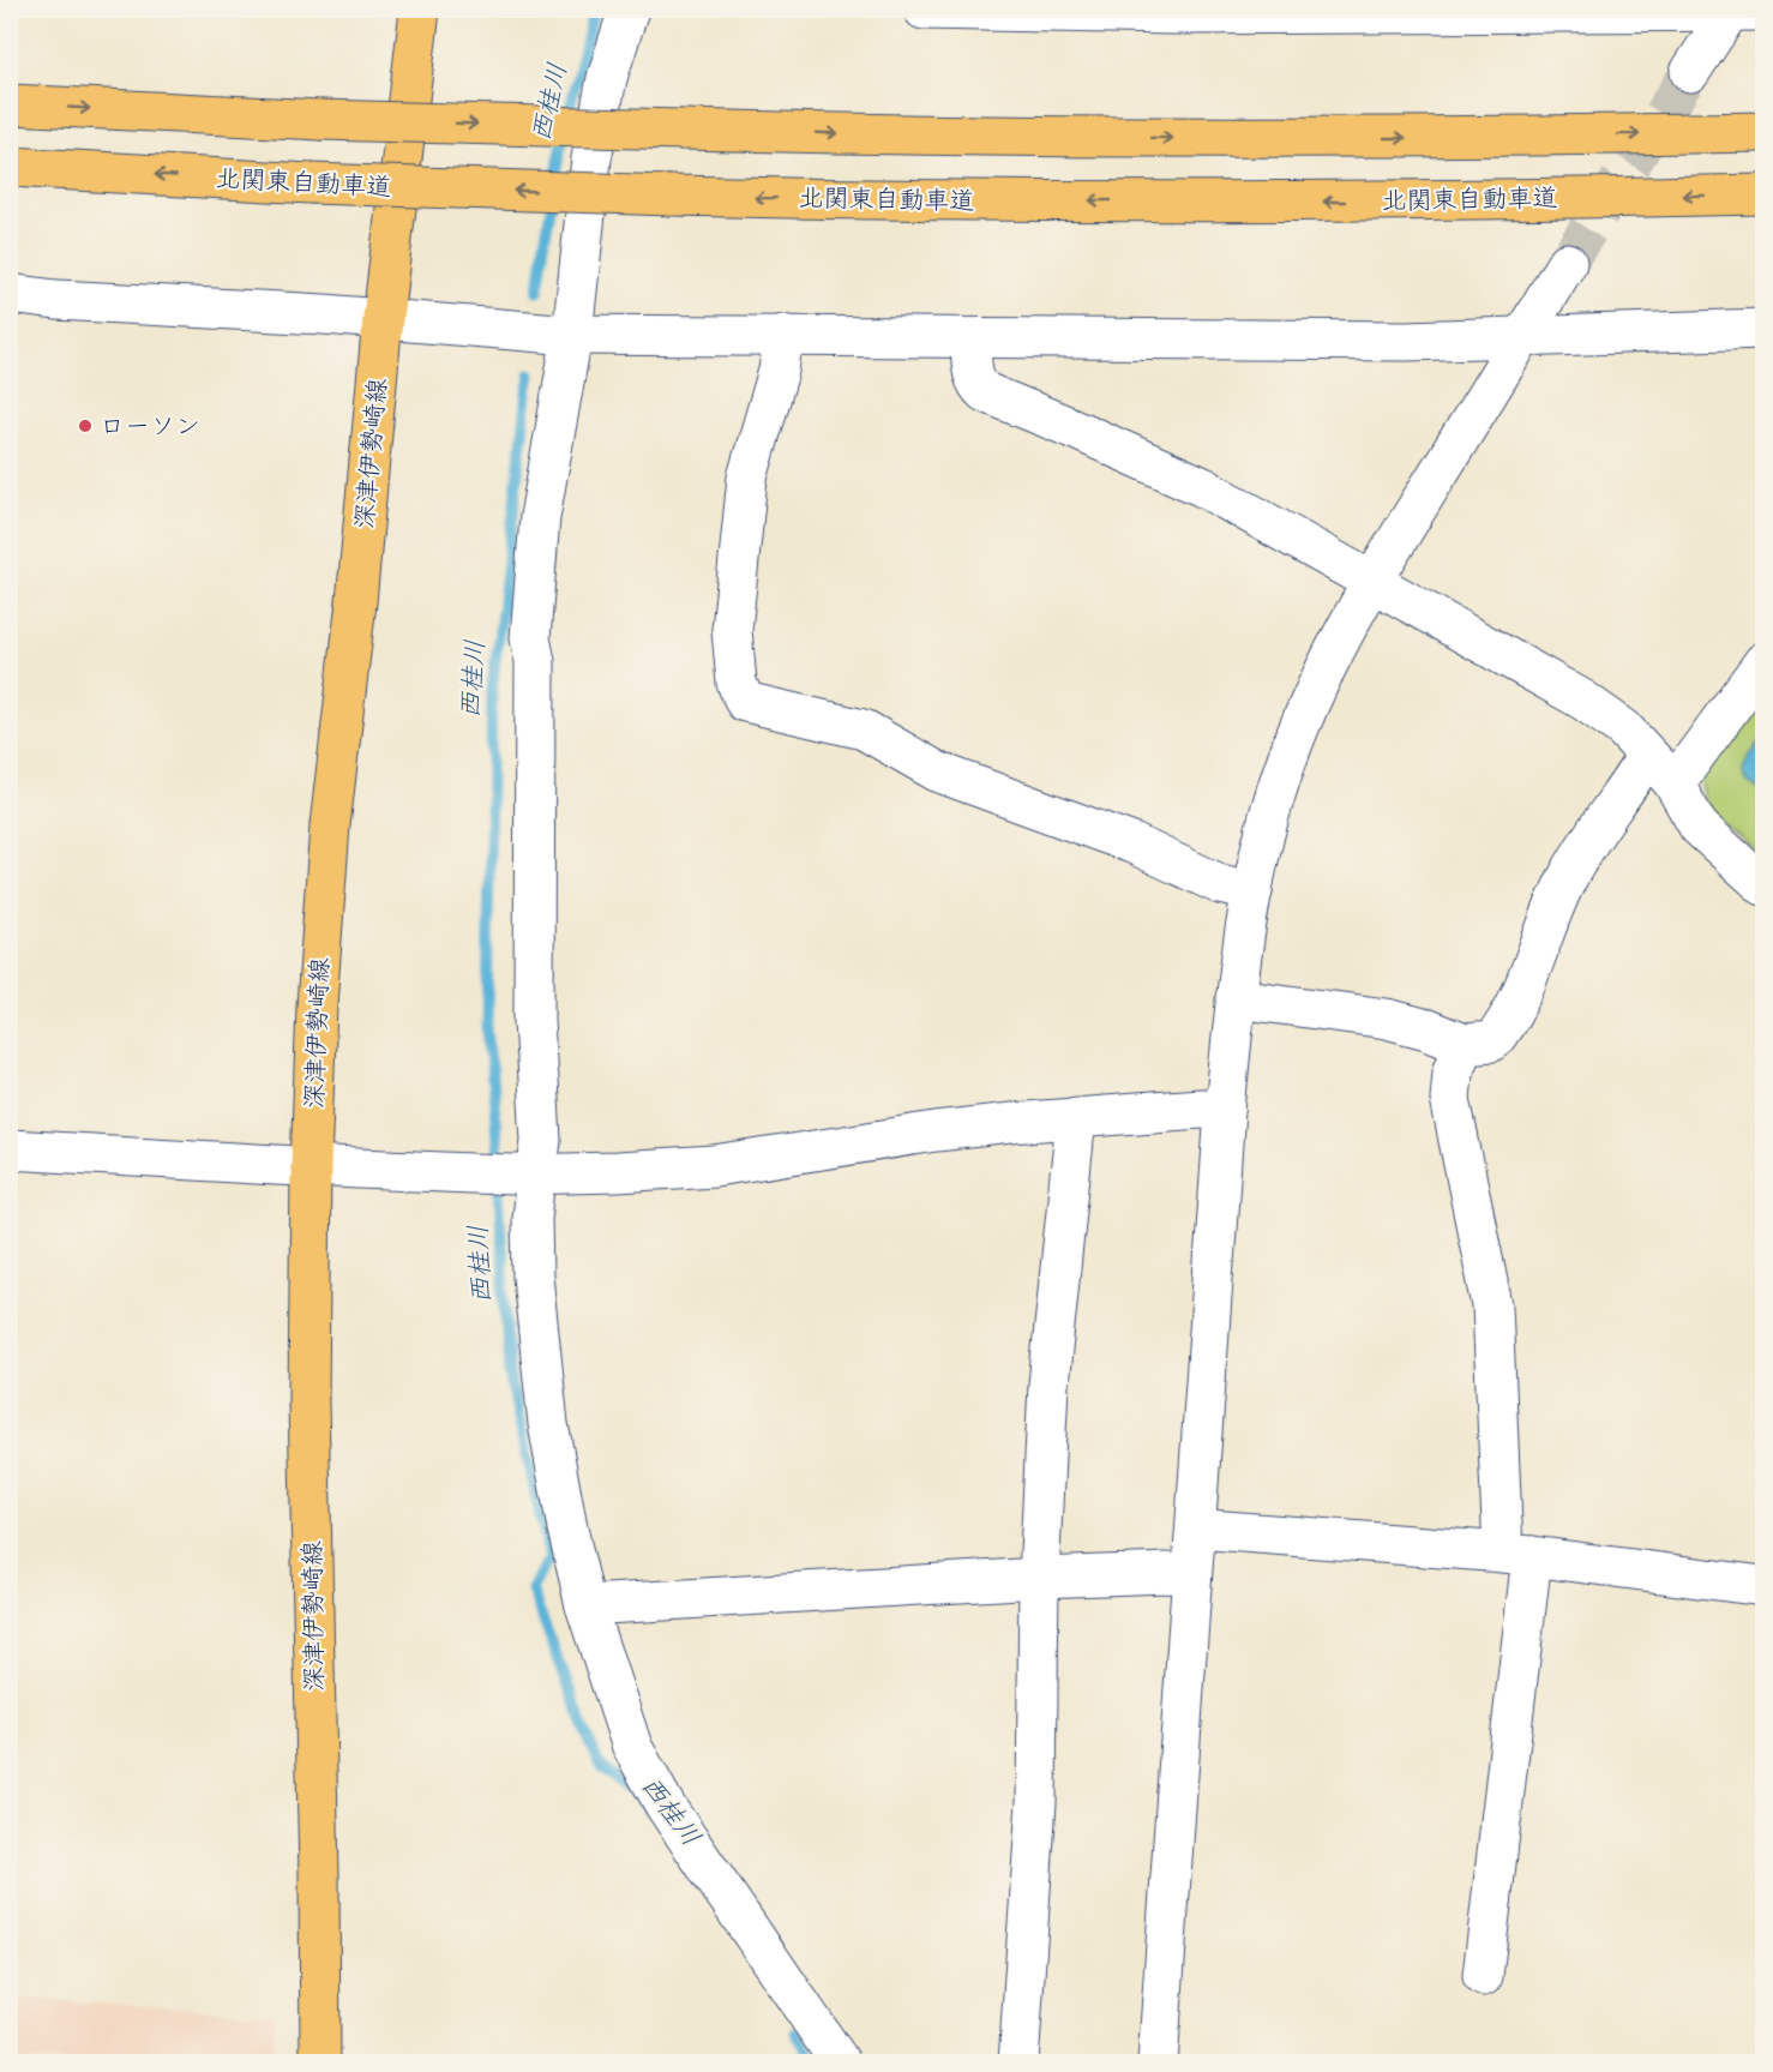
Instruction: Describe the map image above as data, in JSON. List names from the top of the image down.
{
  "streets": {
    "main road": ["北関東自動車道", "深津伊勢崎線"]
  },
  "water": ["西桂川"],
  "places": ["ローソン"]
}
